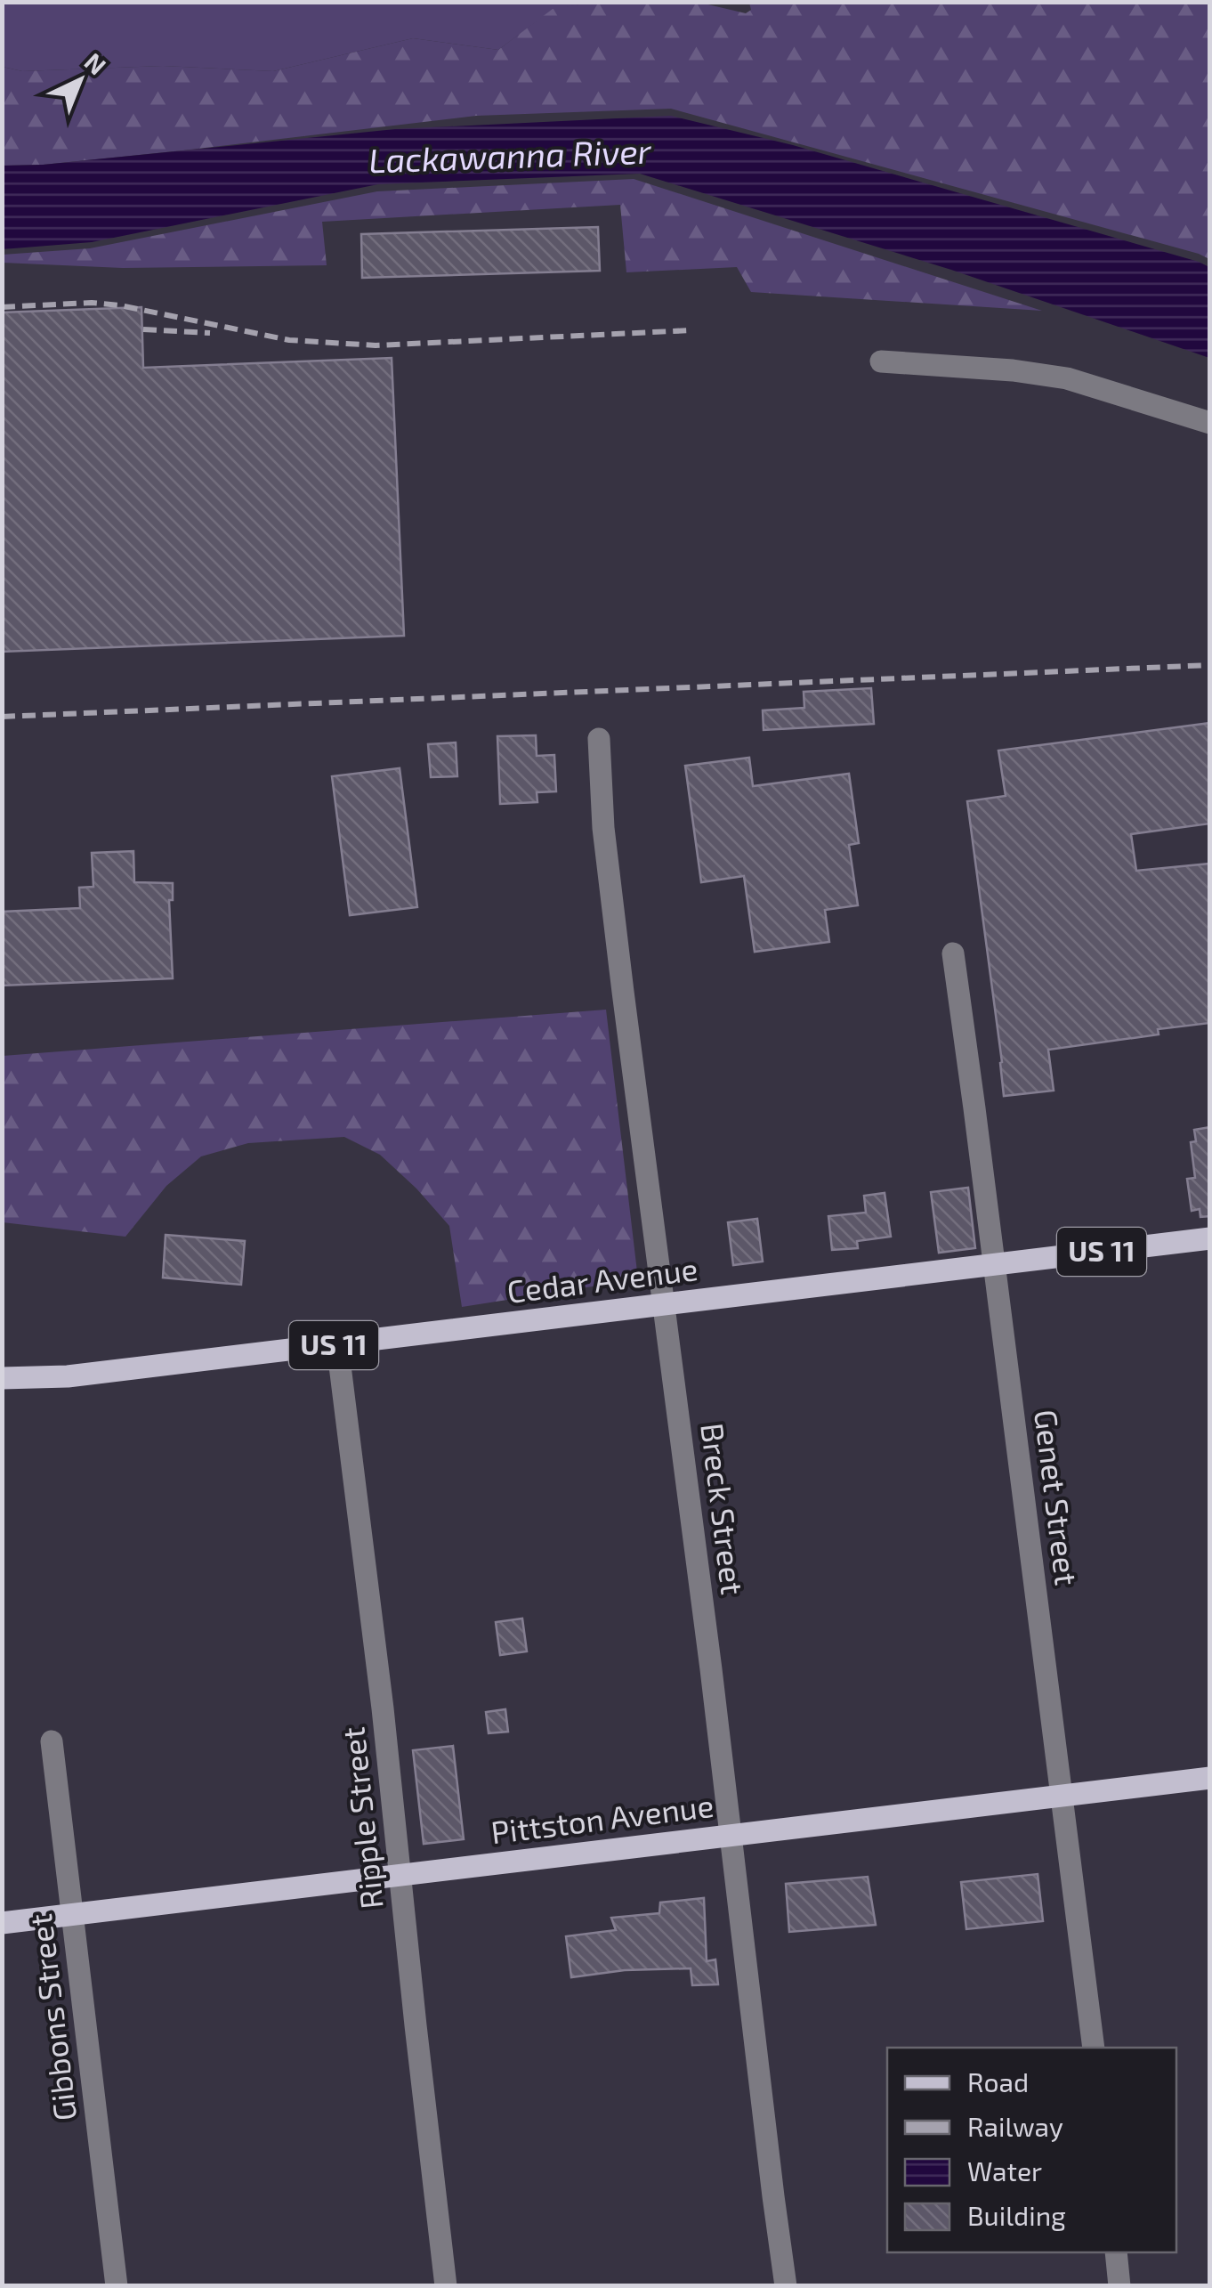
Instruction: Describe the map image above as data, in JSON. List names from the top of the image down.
{
  "streets": {
    "main road": ["US 11", "Cedar Avenue", "Pittston Avenue"],
    "street": [
      "Genet Street",
      "Breck Street",
      "Ripple Street",
      "Gibbons Street"
    ]
  },
  "crossings": [
    ["Cedar Avenue", "Genet Street"],
    ["Cedar Avenue", "Breck Street"],
    ["Cedar Avenue", "Ripple Street"],
    ["Genet Street", "Pittston Avenue"],
    ["Breck Street", "Pittston Avenue"],
    ["Ripple Street", "Pittston Avenue"],
    ["Pittston Avenue", "Gibbons Street"]
  ],
  "water": ["Lackawanna River"],
  "legend": [
    "Road",
    "Railway",
    "Water",
    "Building"
  ],
  "north": "top right"
}
